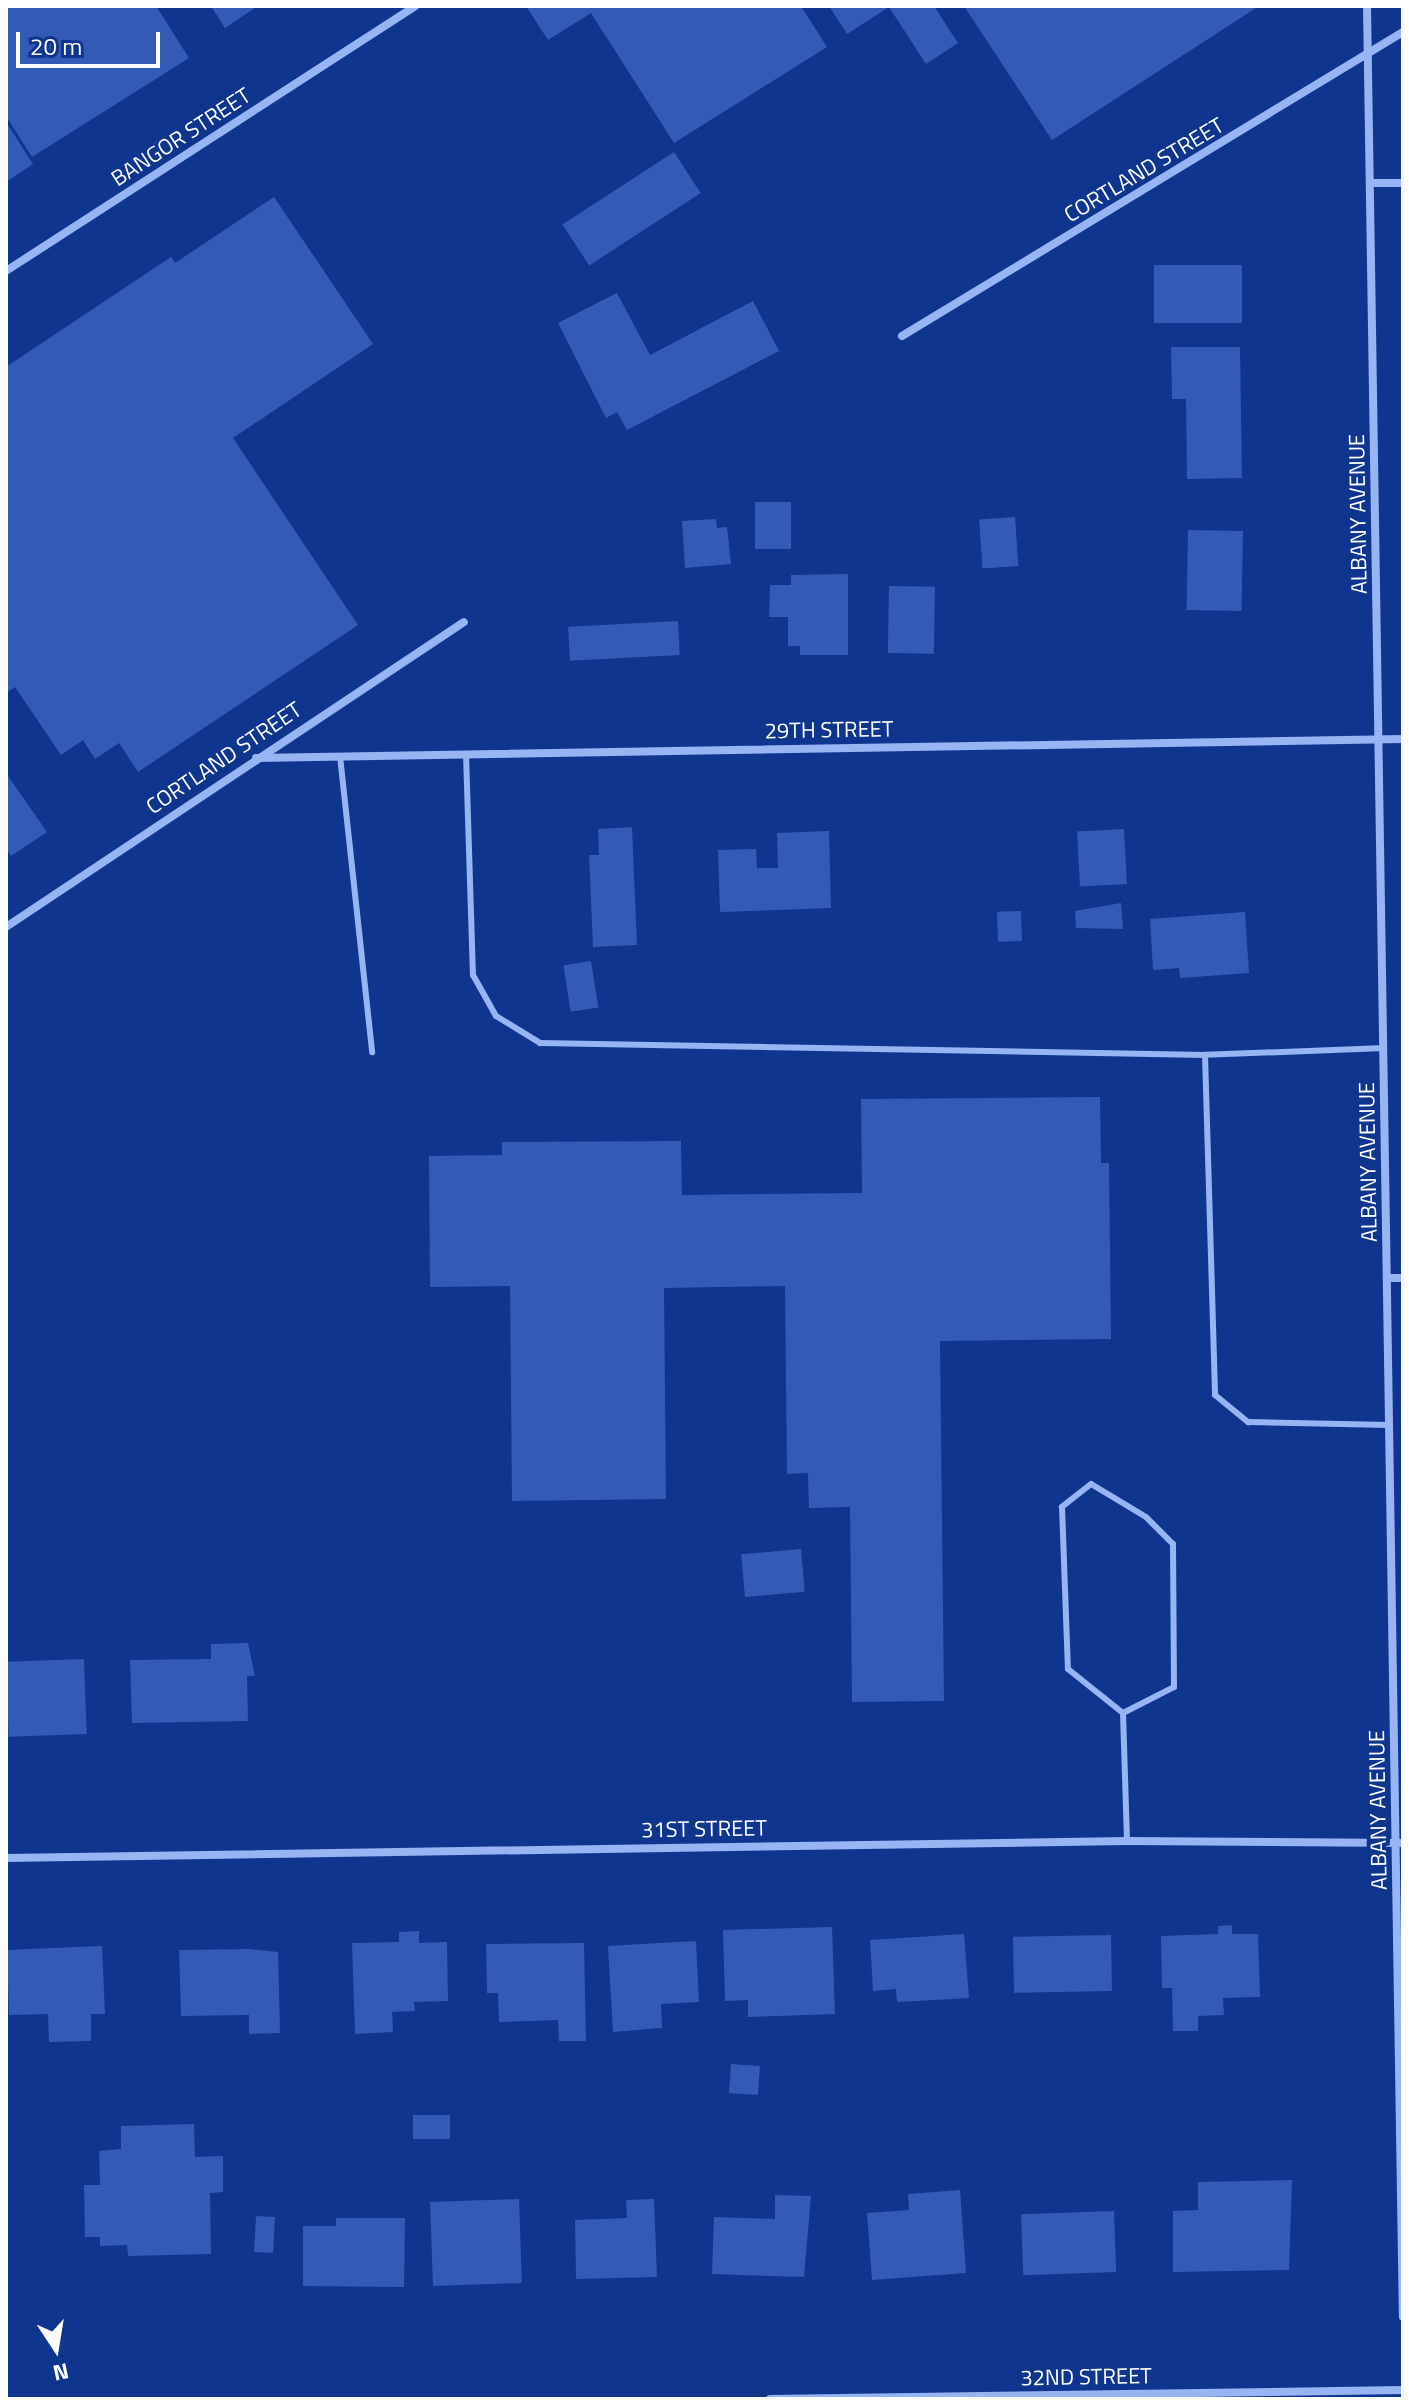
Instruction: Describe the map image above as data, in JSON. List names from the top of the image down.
{
  "streets": {
    "street": [
      "BANGOR STREET",
      "CORTLAND STREET",
      "ALBANY AVENUE",
      "29TH STREET",
      "31ST STREET",
      "32ND STREET"
    ]
  },
  "crossings": [
    ["CORTLAND STREET", "ALBANY AVENUE"],
    ["CORTLAND STREET", "29TH STREET"],
    ["ALBANY AVENUE", "29TH STREET"],
    ["ALBANY AVENUE", "31ST STREET"]
  ],
  "scale_bar": "20 m",
  "north": "bottom"
}
